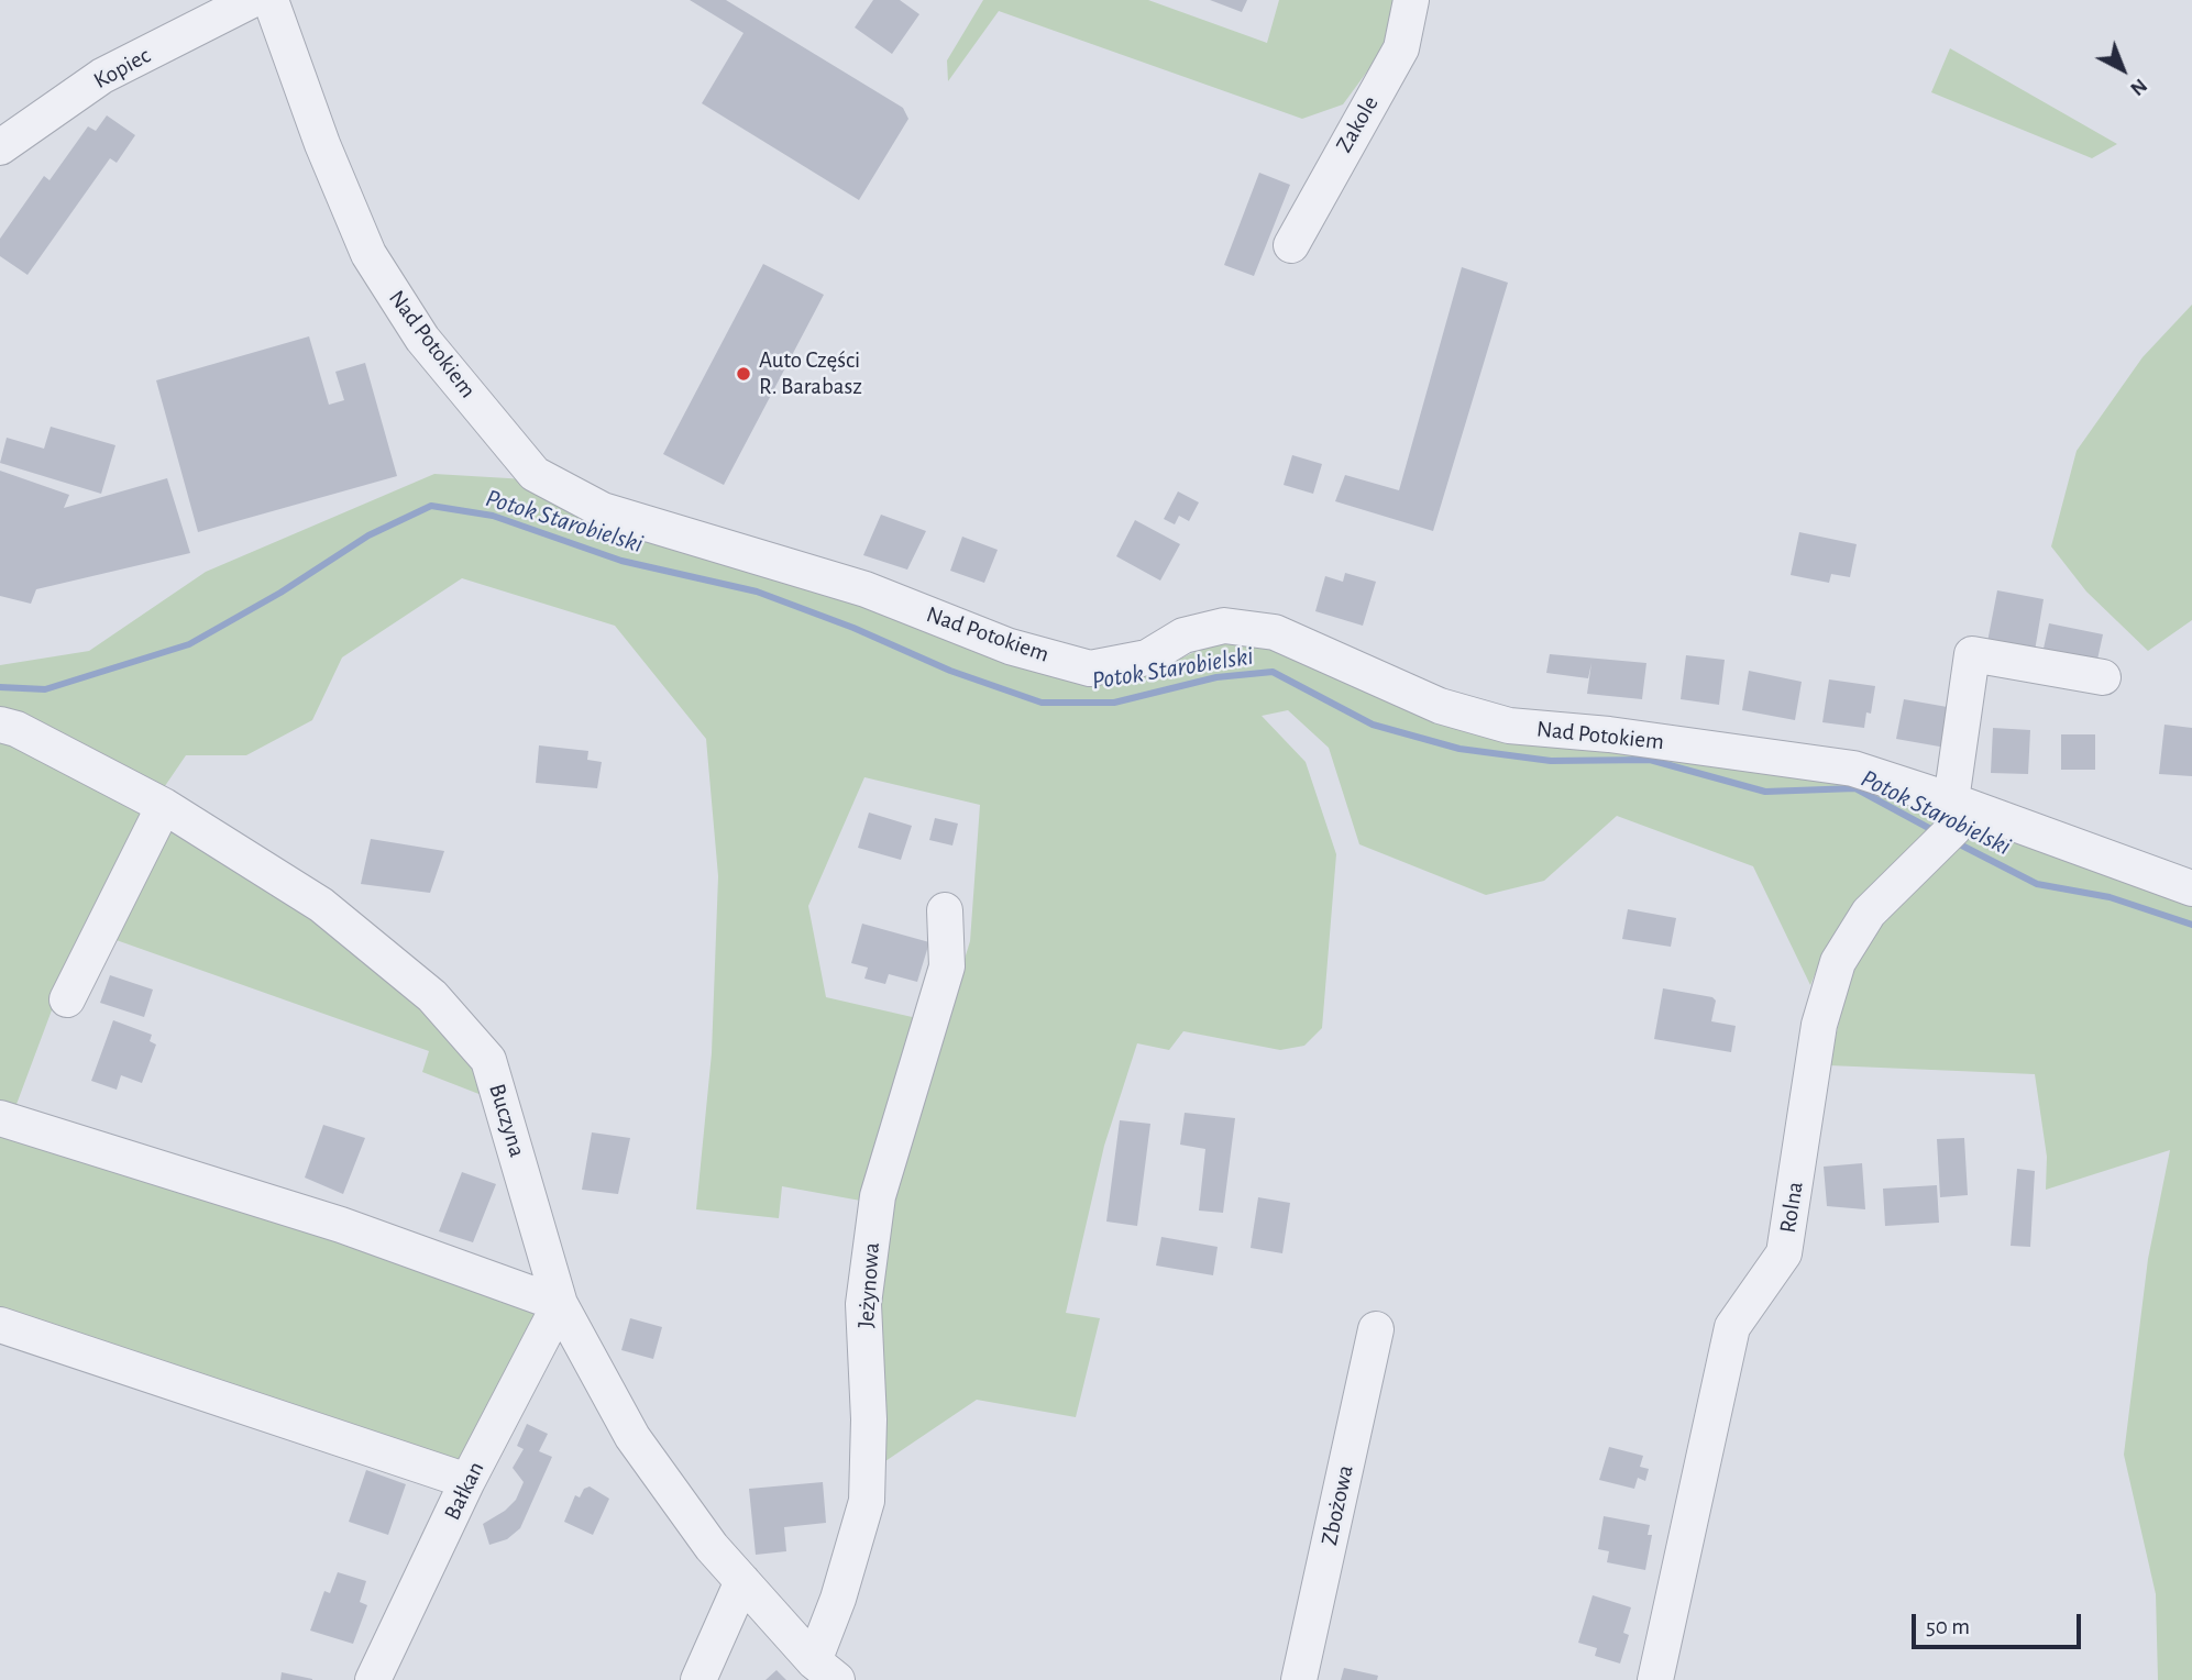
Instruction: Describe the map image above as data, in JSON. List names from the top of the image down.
{
  "streets": {
    "street": [
      "Kopiec",
      "Zakole",
      "Nad Potokiem",
      "Buczyna",
      "Rolna",
      "Jeżynowa",
      "Bałkan",
      "Zbożowa"
    ]
  },
  "crossings": [
    ["Nad Potokiem", "Rolna"],
    ["Buczyna", "Jeżynowa"],
    ["Buczyna", "Bałkan"]
  ],
  "water": ["Potok Starobielski"],
  "places": ["Auto Części R. Barabasz"],
  "scale_bar": "50 m",
  "north": "bottom right"
}
